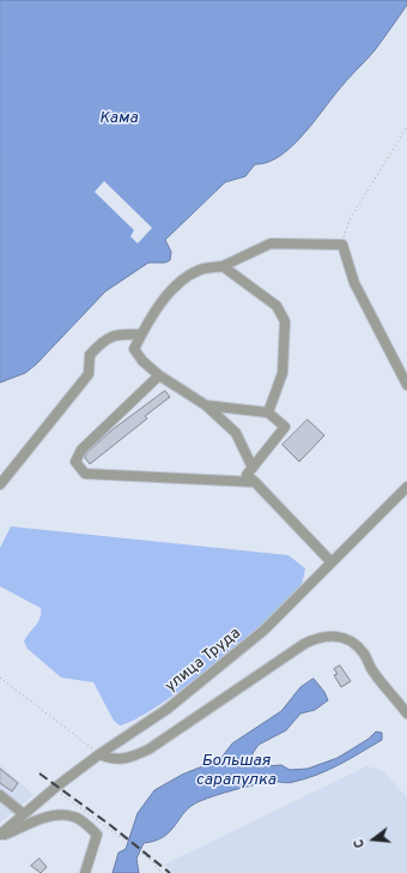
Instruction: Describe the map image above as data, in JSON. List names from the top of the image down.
{
  "streets": {
    "street": ["улица Труда"]
  },
  "water": ["Кама", "Большая сарапулка"],
  "north": "left"
}
